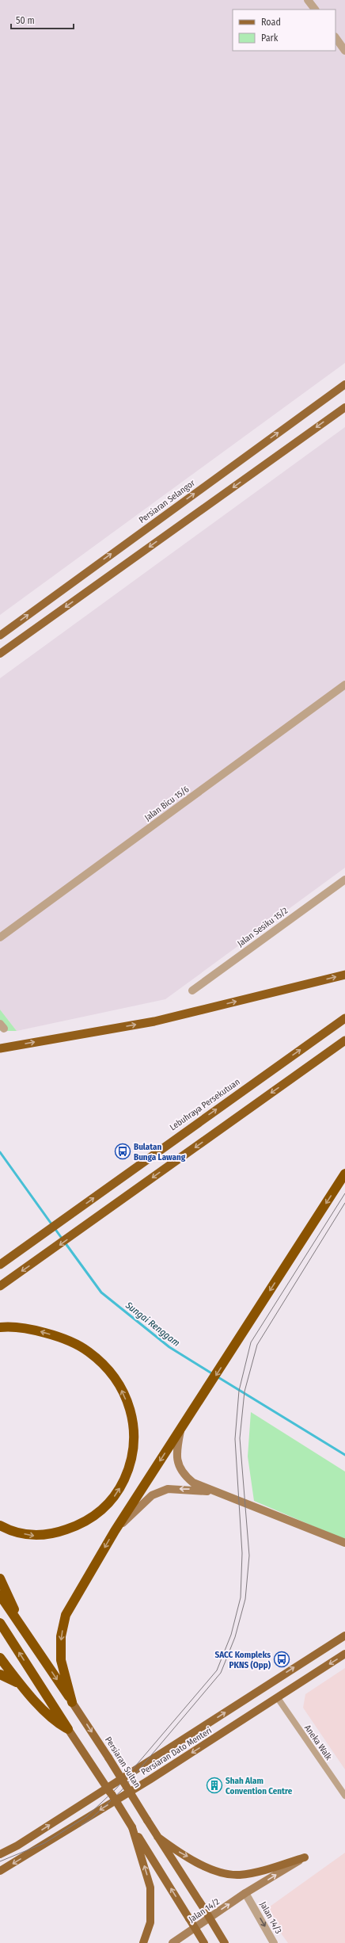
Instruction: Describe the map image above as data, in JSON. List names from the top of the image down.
{
  "streets": {
    "highway": ["Lebuhraya Persekutuan", "Persiaran Sultan"],
    "main road": ["Persiaran Selangor", "Persiaran Dato Menteri", "Jalan 14/2"],
    "street": [
      "Jalan Bicu 15/6",
      "Jalan Sesiku 15/2",
      "Aneka Walk",
      "Jalan 14/3"
    ]
  },
  "crossings": [
    ["Aneka Walk", "Persiaran Dato Menteri"],
    ["Persiaran Sultan", "Jalan 14/2"],
    ["Jalan 14/2", "Jalan 14/3"]
  ],
  "one_way": ["Jalan 14/3"],
  "water": ["Sungai Renggam"],
  "places": {
    "bus stop": ["Bulatan Bunga Lawang", "SACC Kompleks PKNS (Opp)"],
    "building": ["Shah Alam Convention Centre"]
  },
  "legend": ["Road", "Park"],
  "scale_bar": "50 m"
}
